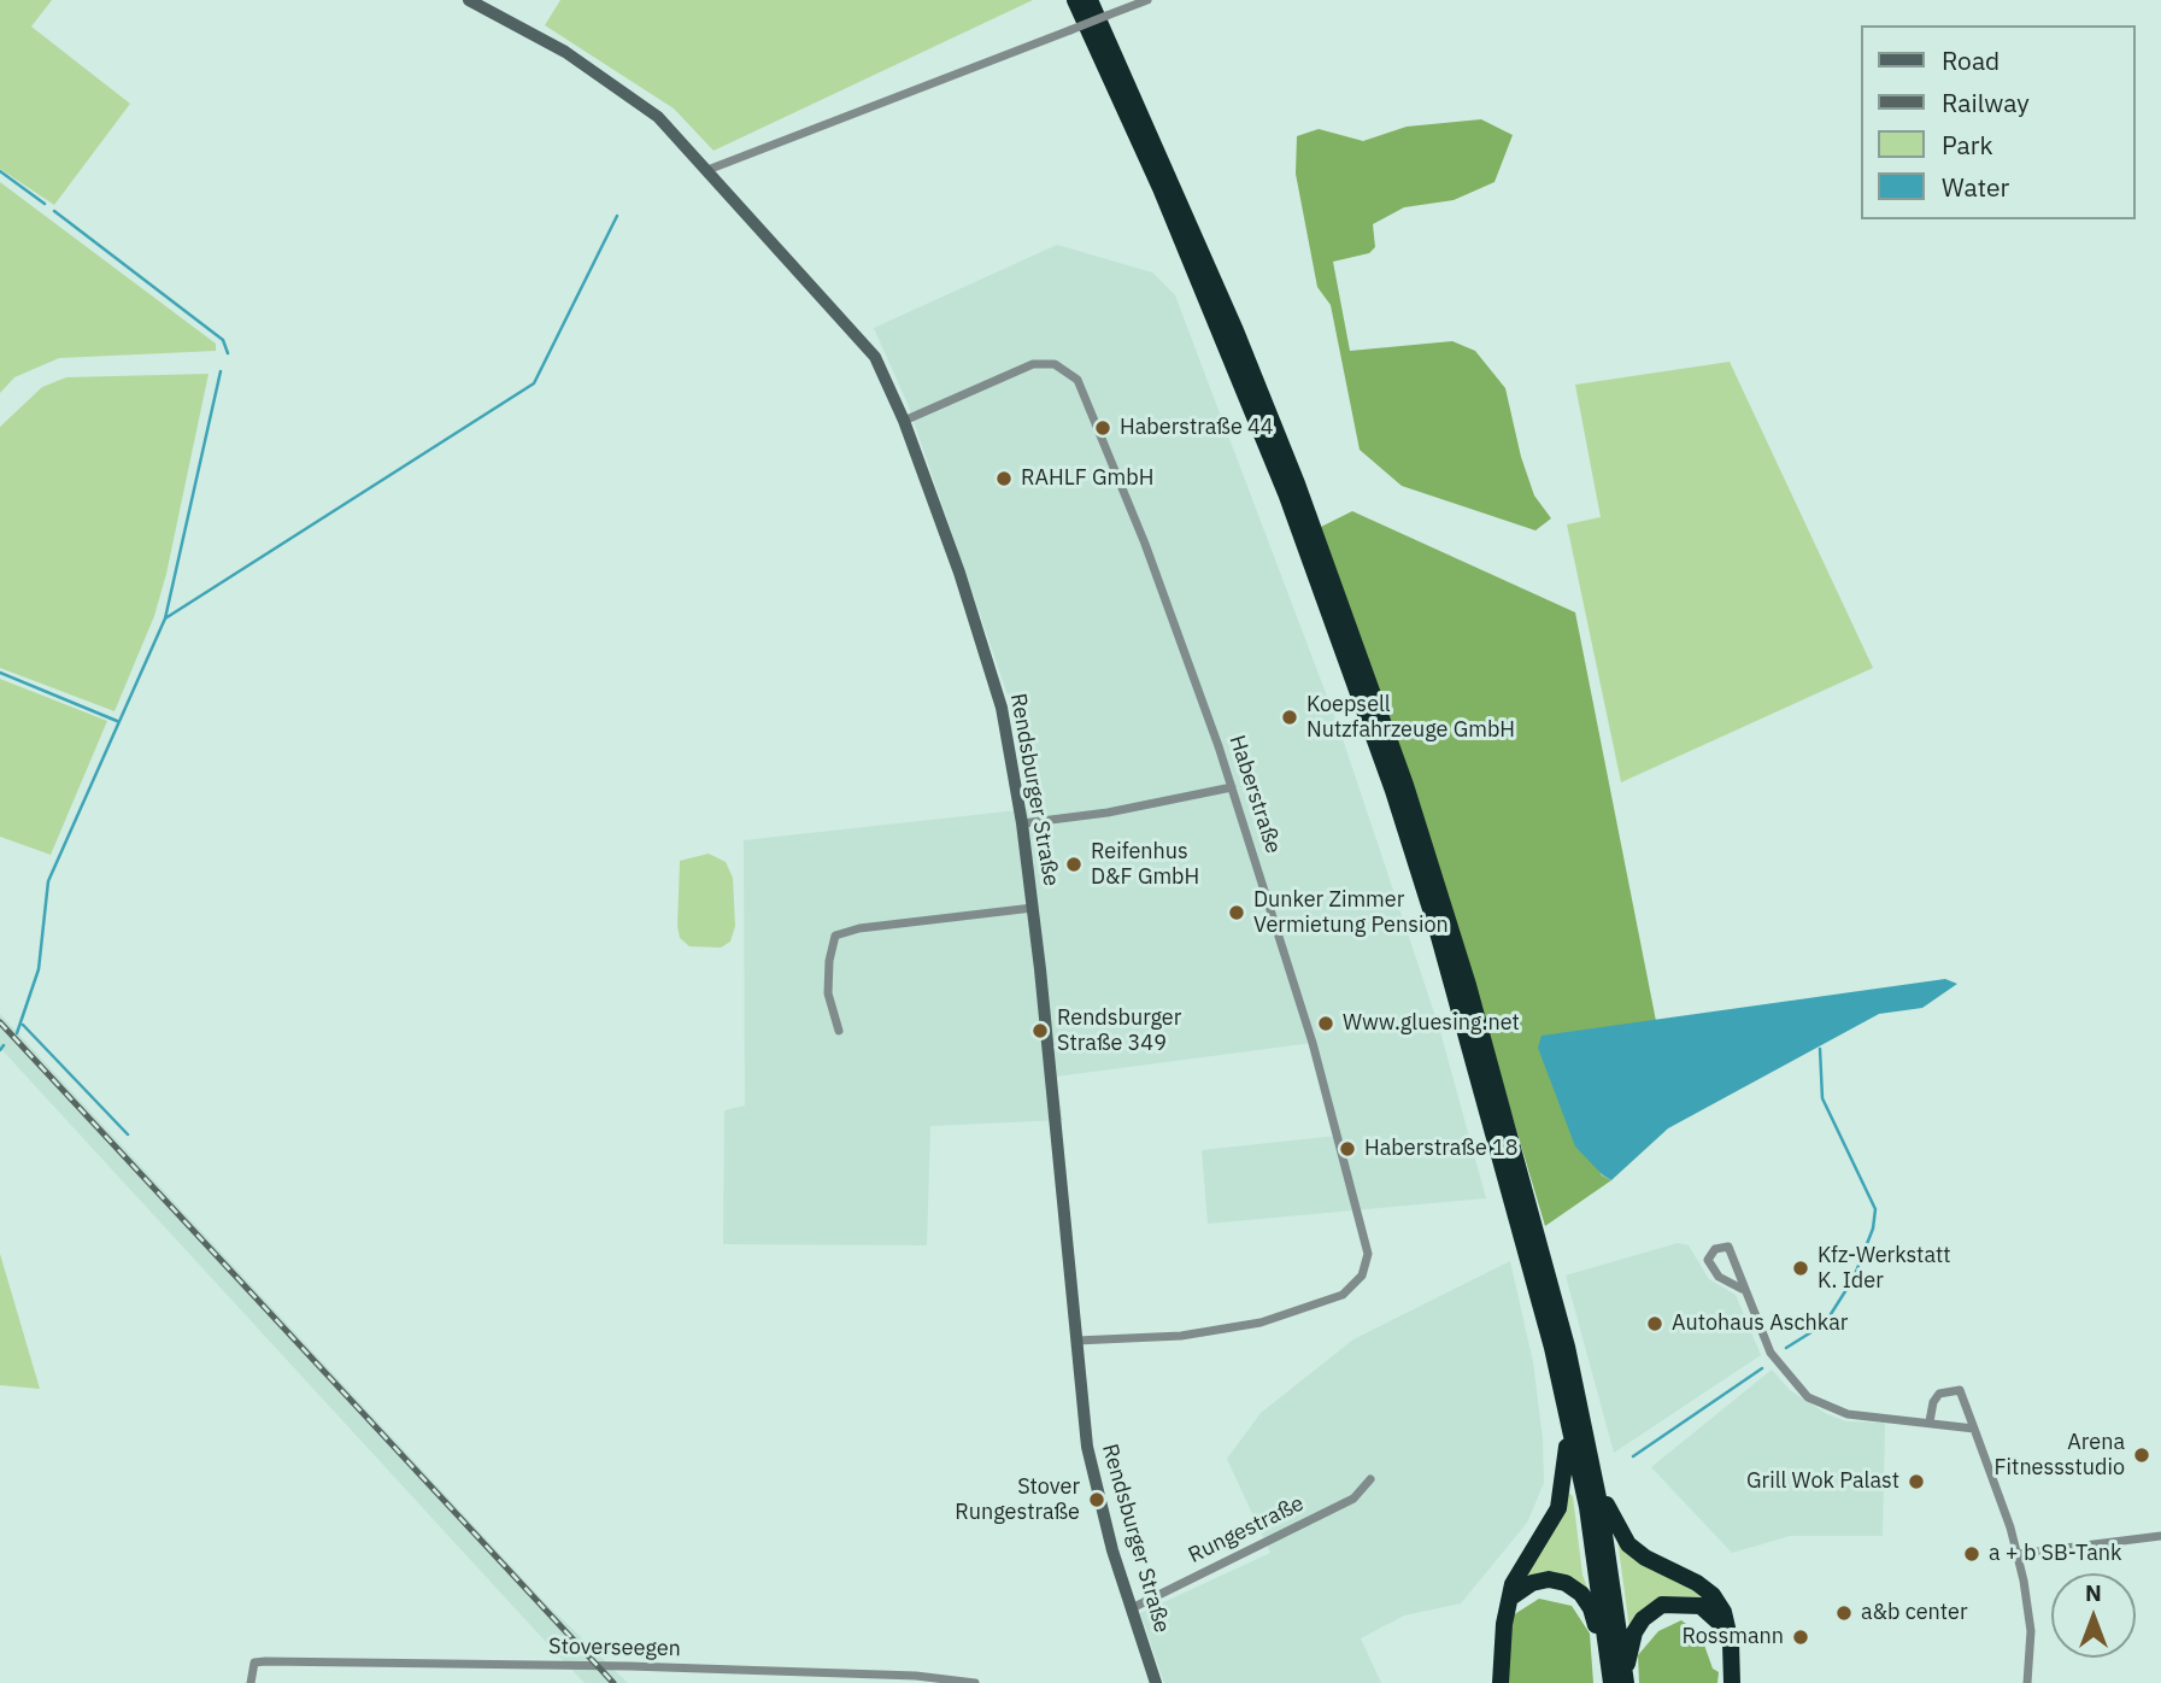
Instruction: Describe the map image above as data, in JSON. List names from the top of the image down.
{
  "streets": {
    "street": [
      "Rendsburger Straße",
      "Haberstraße",
      "Rungestraße",
      "Stoverseegen"
    ]
  },
  "crossings": [
    ["Rendsburger Straße", "Haberstraße"],
    ["Rendsburger Straße", "Rungestraße"]
  ],
  "places": [
    "Haberstraße 44",
    "RAHLF GmbH",
    "Koepsell Nutzfahrzeuge GmbH",
    "Reifenhus D&F GmbH",
    "Dunker Zimmer Vermietung Pension",
    "Www.gluesing.net",
    "Rendsburger Straße 349",
    "Haberstraße 18",
    "Kfz-Werkstatt K. Ider",
    "Autohaus Aschkar",
    "Arena Fitnessstudio",
    "Grill Wok Palast",
    "Stover Rungestraße",
    "a + b SB-Tank",
    "a&b center",
    "Rossmann"
  ],
  "legend": [
    "Road",
    "Railway",
    "Park",
    "Water"
  ],
  "north": "top"
}
